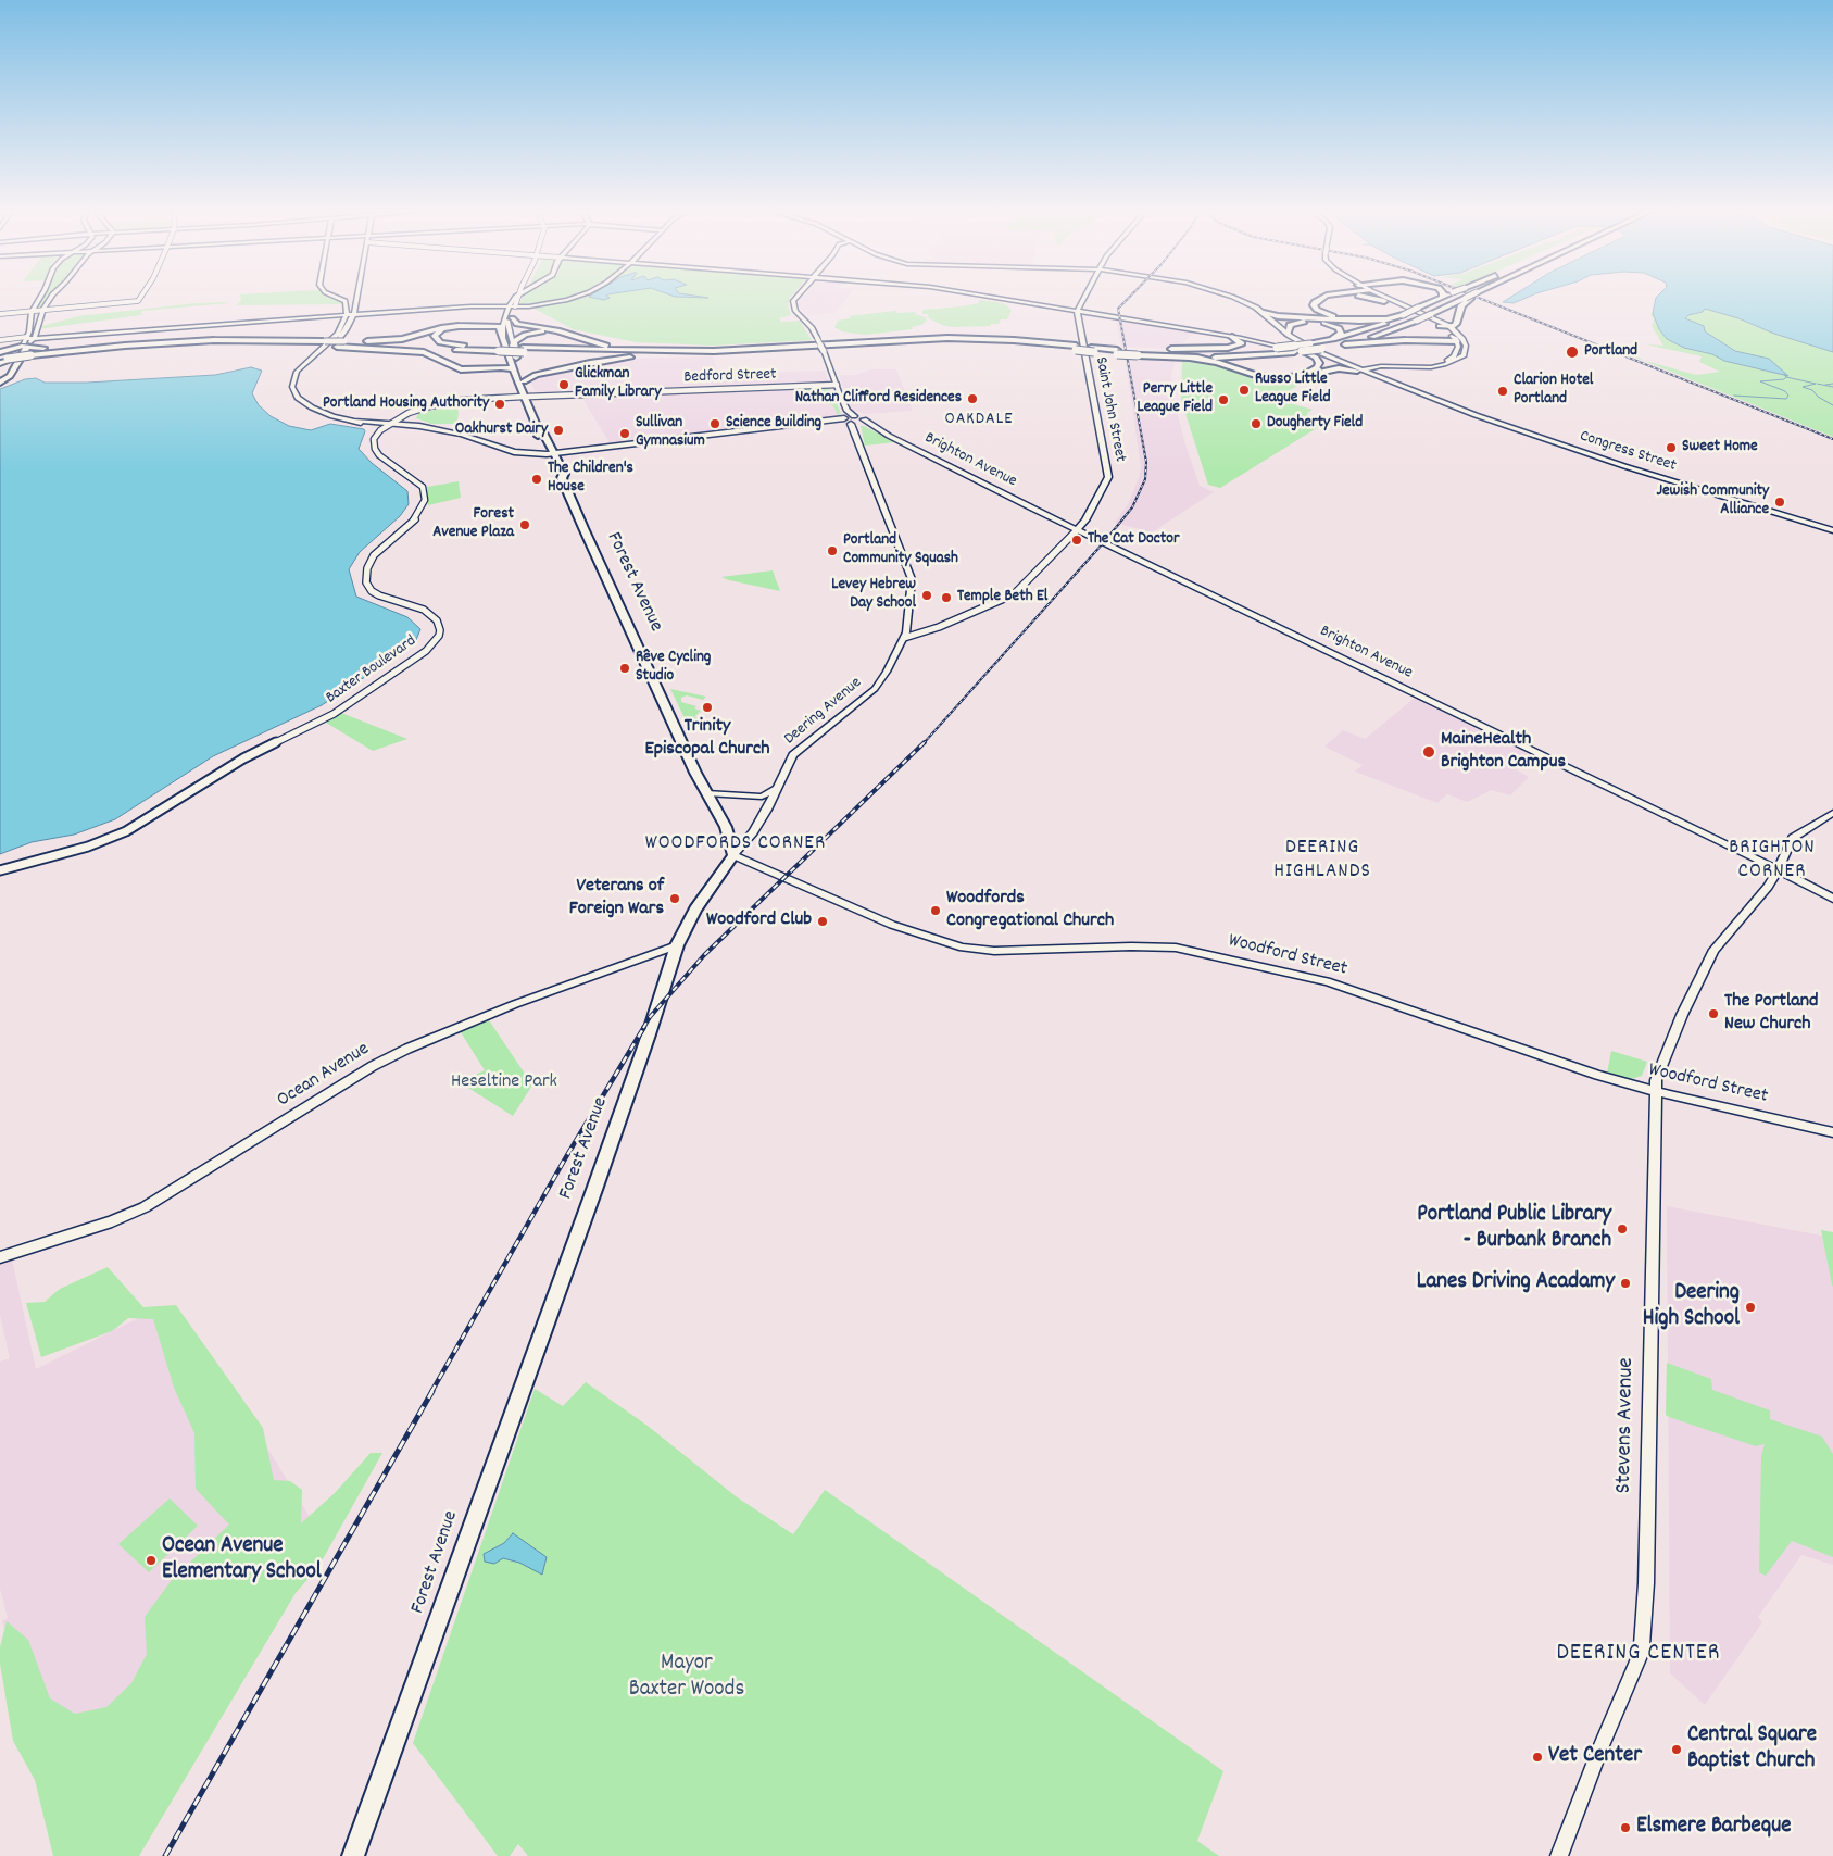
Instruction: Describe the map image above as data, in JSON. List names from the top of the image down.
{
  "streets": {
    "highway": ["Forest Avenue"],
    "main road": [
      "Saint John Street",
      "Congress Street",
      "Brighton Avenue",
      "Deering Avenue",
      "Woodford Street",
      "Ocean Avenue",
      "Stevens Avenue"
    ],
    "street": ["Bedford Street", "Baxter Boulevard"]
  },
  "crossings": [
    ["Bedford Street", "Forest Avenue"],
    ["Bedford Street", "Deering Avenue"],
    ["Saint John Street", "Brighton Avenue"],
    ["Brighton Avenue", "Deering Avenue"],
    ["Brighton Avenue", "Stevens Avenue"],
    ["Forest Avenue", "Deering Avenue"],
    ["Forest Avenue", "Woodford Street"],
    ["Forest Avenue", "Ocean Avenue"],
    ["Deering Avenue", "Woodford Street"],
    ["Woodford Street", "Stevens Avenue"]
  ],
  "districts": [
    "OAKDALE",
    "WOODFORDS CORNER",
    "DEERING HIGHLANDS",
    "BRIGHTON CORNER",
    "DEERING CENTER"
  ],
  "parks": ["Heseltine Park", "Mayor Baxter Woods"],
  "places": [
    "Portland",
    "Glickman Family Library",
    "Russo Little League Field",
    "Clarion Hotel Portland",
    "Nathan Clifford Residences",
    "Perry Little League Field",
    "Portland Housing Authority",
    "Science Building",
    "Dougherty Field",
    "Oakhurst Dairy",
    "Sullivan Gymnasium",
    "Sweet Home",
    "The Children's House",
    "Jewish Community Alliance",
    "Forest Avenue Plaza",
    "The Cat Doctor",
    "Portland Community Squash",
    "Levey Hebrew Day School",
    "Temple Beth El",
    "Rêve Cycling Studio",
    "Trinity Episcopal Church",
    "MaineHealth Brighton Campus",
    "Veterans of Foreign Wars",
    "Woodfords Congregational Church",
    "Woodford Club",
    "The Portland New Church",
    "Portland Public Library - Burbank Branch",
    "Lanes Driving Acadamy",
    "Deering High School",
    "Ocean Avenue Elementary School",
    "Central Square Baptist Church",
    "Vet Center",
    "Elsmere Barbeque"
  ]
}
